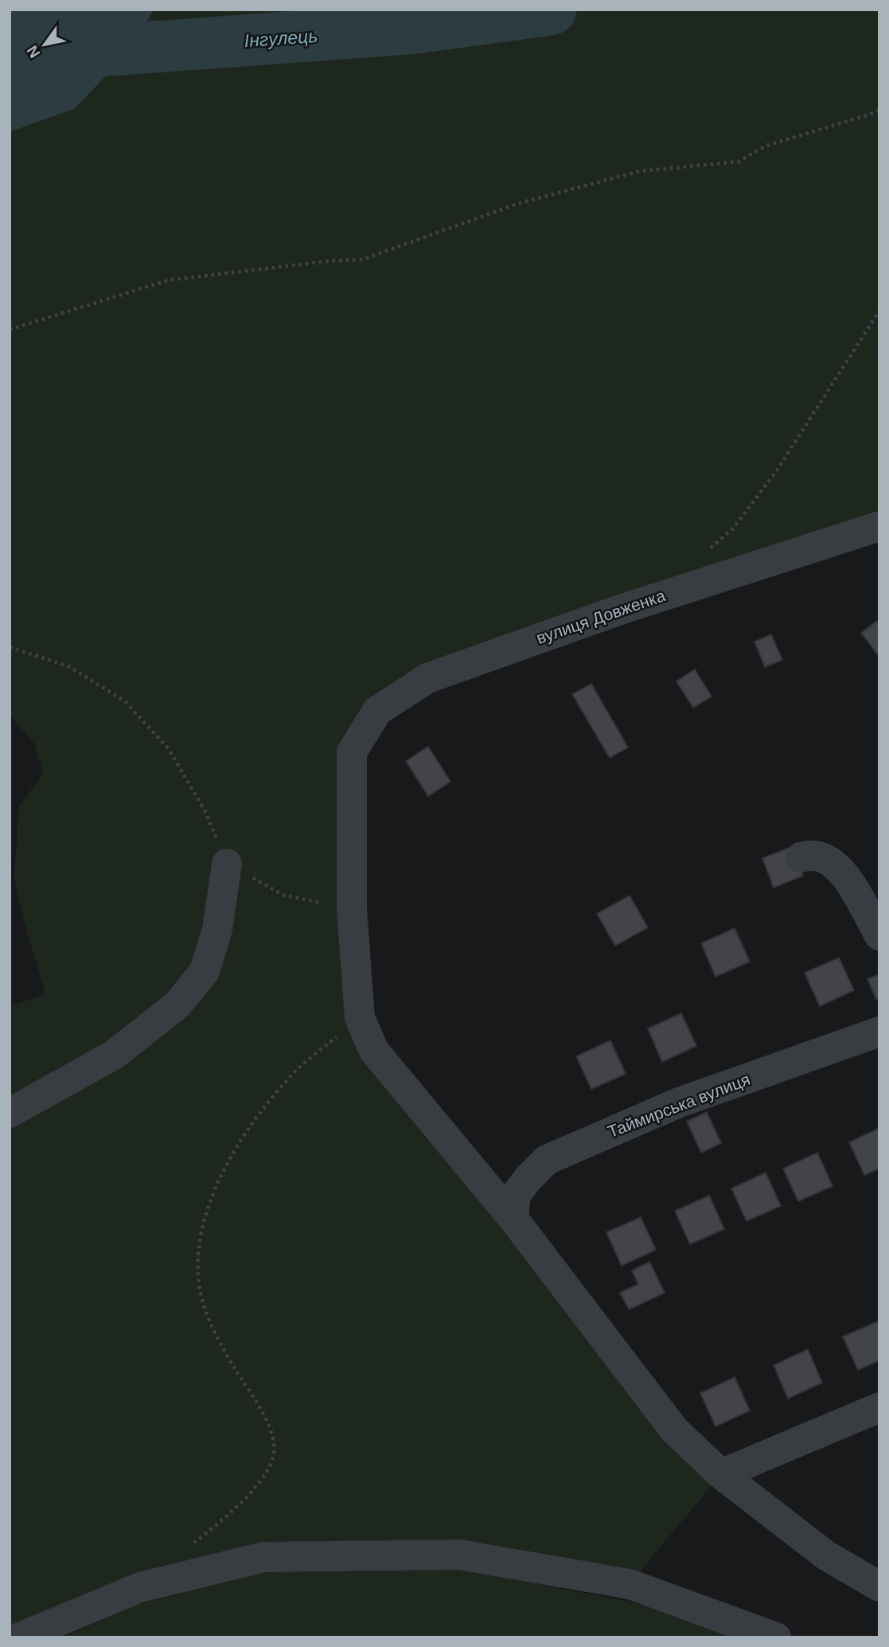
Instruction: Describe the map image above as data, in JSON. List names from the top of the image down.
{
  "streets": {
    "street": ["вулиця Довженка", "Таймирська вулиця"]
  },
  "water": ["Інгулець"],
  "north": "bottom left"
}
